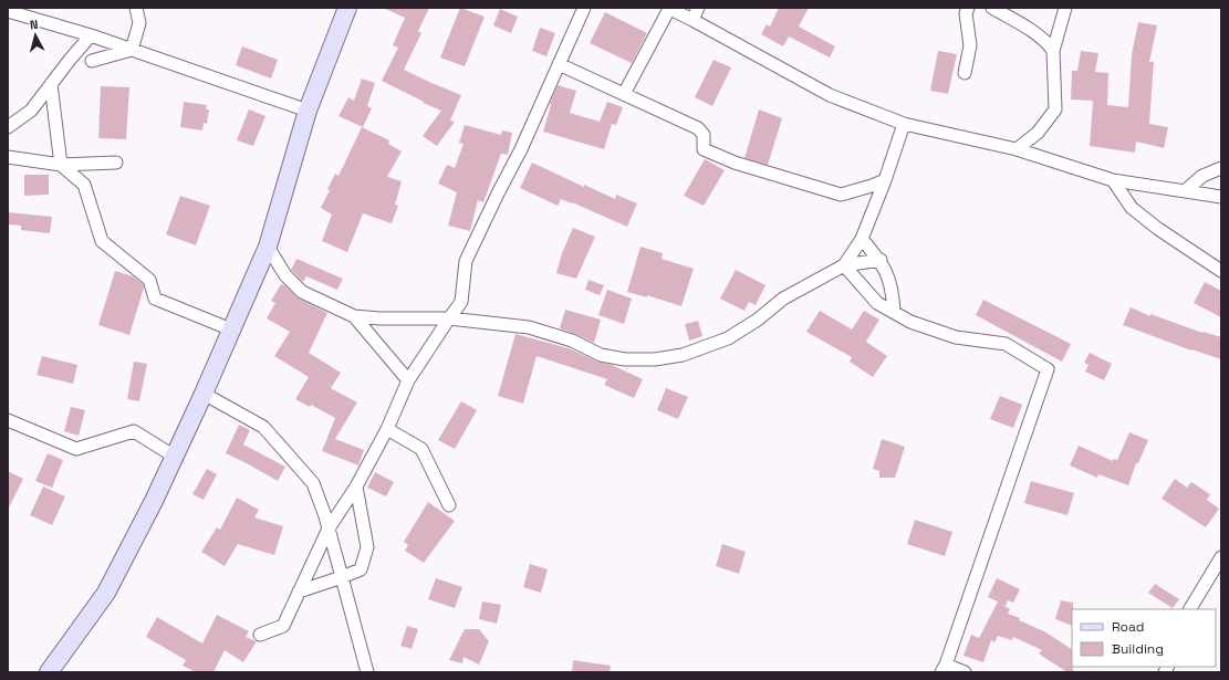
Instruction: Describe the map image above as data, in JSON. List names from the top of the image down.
{
  "legend": ["Road", "Building"],
  "north": "top"
}
